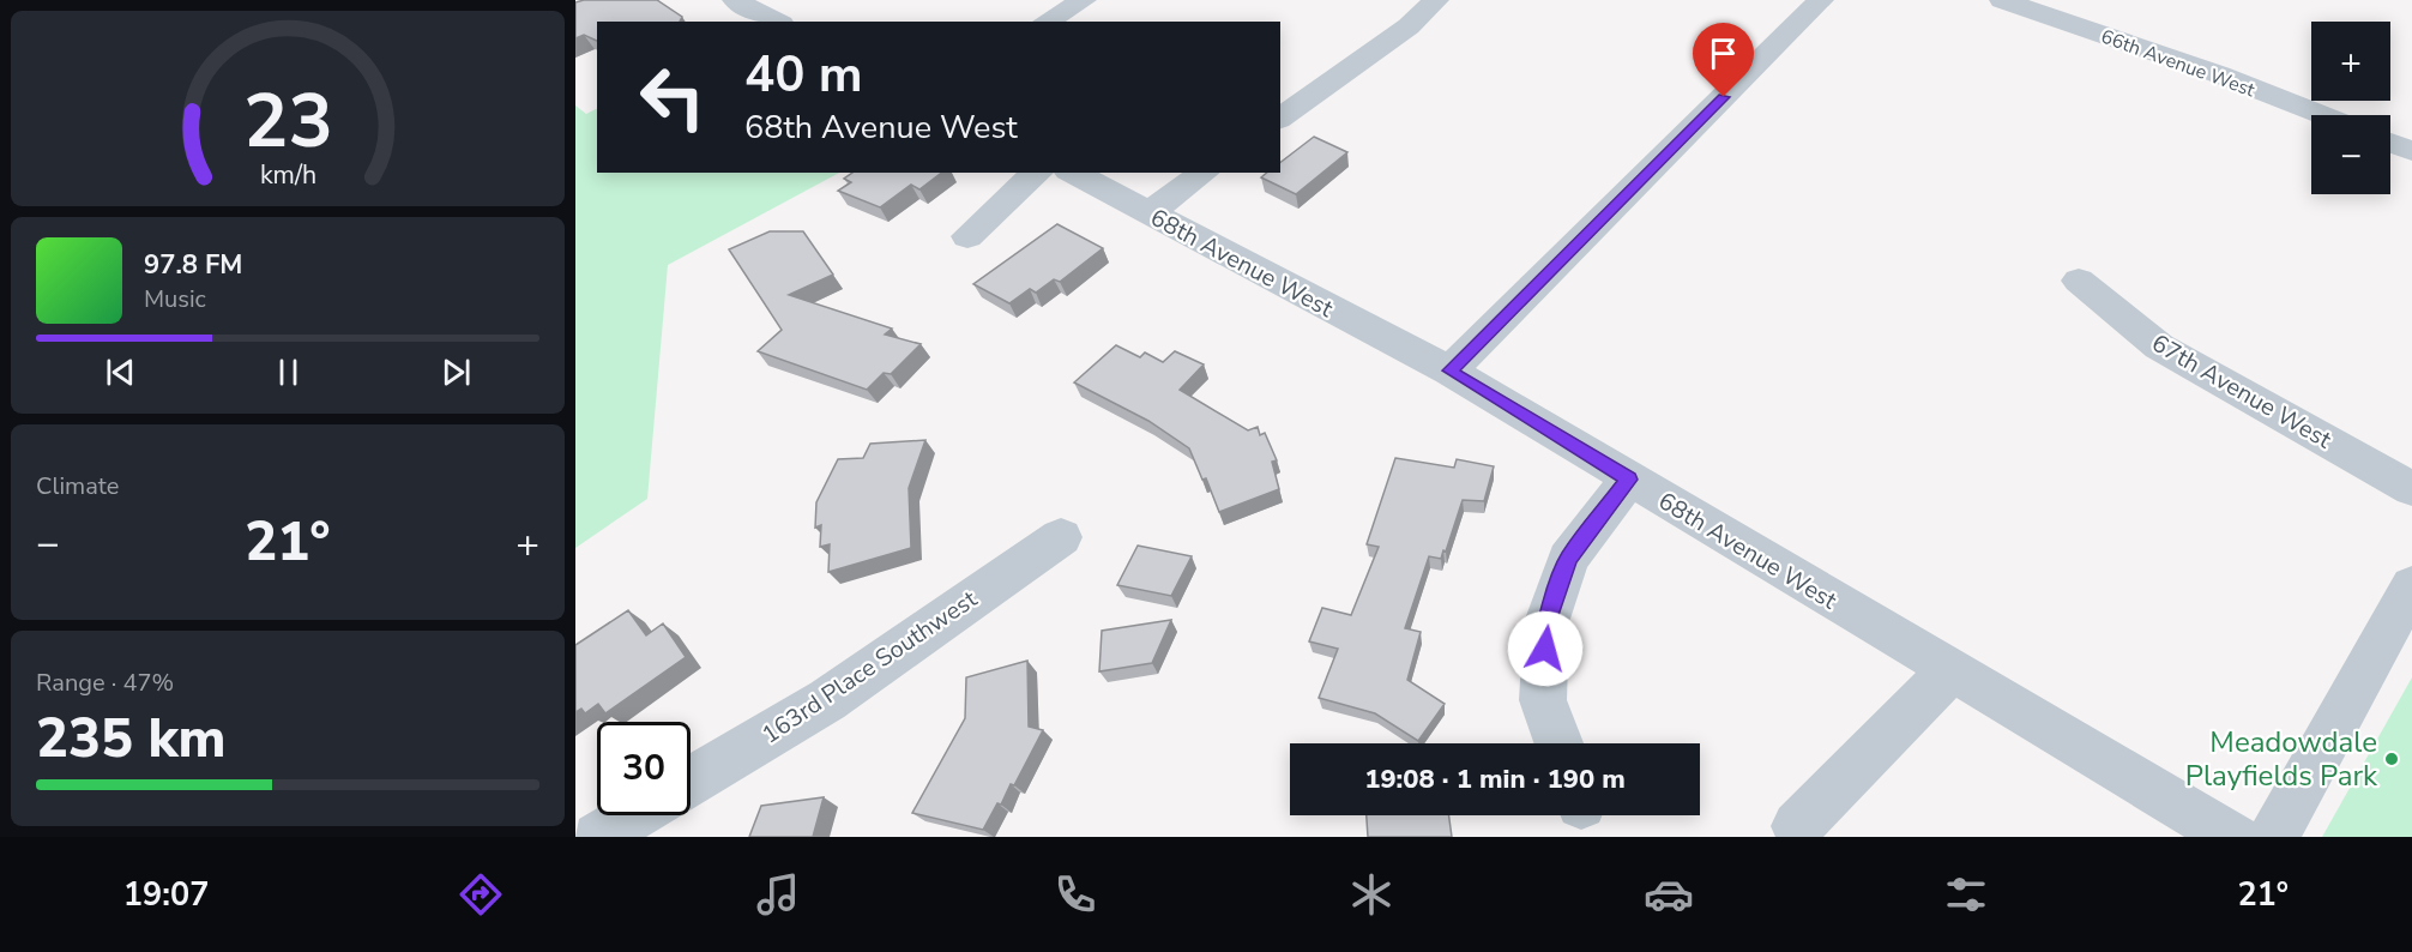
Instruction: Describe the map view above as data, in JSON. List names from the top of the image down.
{
  "streets": {
    "street": [
      "66th Avenue West",
      "68th Avenue West",
      "67th Avenue West",
      "163rd Place Southwest"
    ]
  },
  "places": ["Meadowdale Playfields Park"],
  "page": {
    "map_buttons": ["+", "−"],
    "turn": ["40 m", "68th Avenue West"],
    "song": ["97.8 FM", "Music"],
    "tile": [
      "Climate",
      ["Range · 47%", "235 km"]
    ],
    "heat": ["−", "21°", "+"],
    "limit": "30",
    "trip": "19:08 · 1 min · 190 m",
    "tabs": ["19:07", "21°"],
    "gauge": ["23", "km/h"]
  }
}
